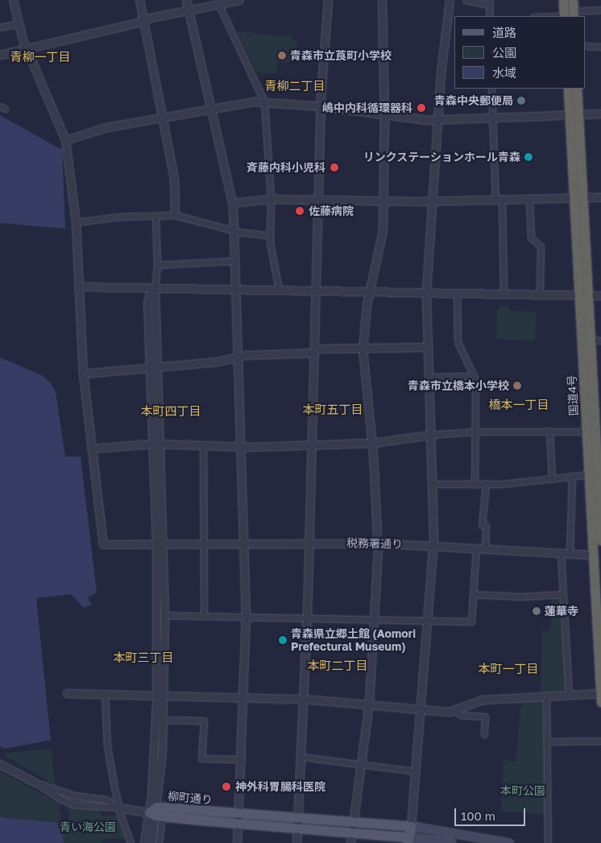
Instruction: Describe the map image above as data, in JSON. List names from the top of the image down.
{
  "streets": {
    "highway": ["国道4号"],
    "main road": ["柳町通り"],
    "street": ["税務署通り"]
  },
  "crossings": [
    ["国道4号", "税務署通り"]
  ],
  "districts": [
    "青柳一丁目",
    "青柳二丁目",
    "橋本一丁目",
    "本町五丁目",
    "本町四丁目",
    "本町三丁目",
    "本町二丁目",
    "本町一丁目"
  ],
  "parks": ["本町公園", "青い海公園"],
  "places": [
    "青森市立莨町小学校",
    "青森中央郵便局",
    "嶋中内科循環器科",
    "リンクステーションホール青森",
    "斉藤内科小児科",
    "佐藤病院",
    "青森市立橋本小学校",
    "蓮華寺",
    "青森県立郷土館 (Aomori Prefectural Museum)",
    "神外科胃腸科医院"
  ],
  "legend": ["道路", "公園", "水域"],
  "scale_bar": "100 m"
}
